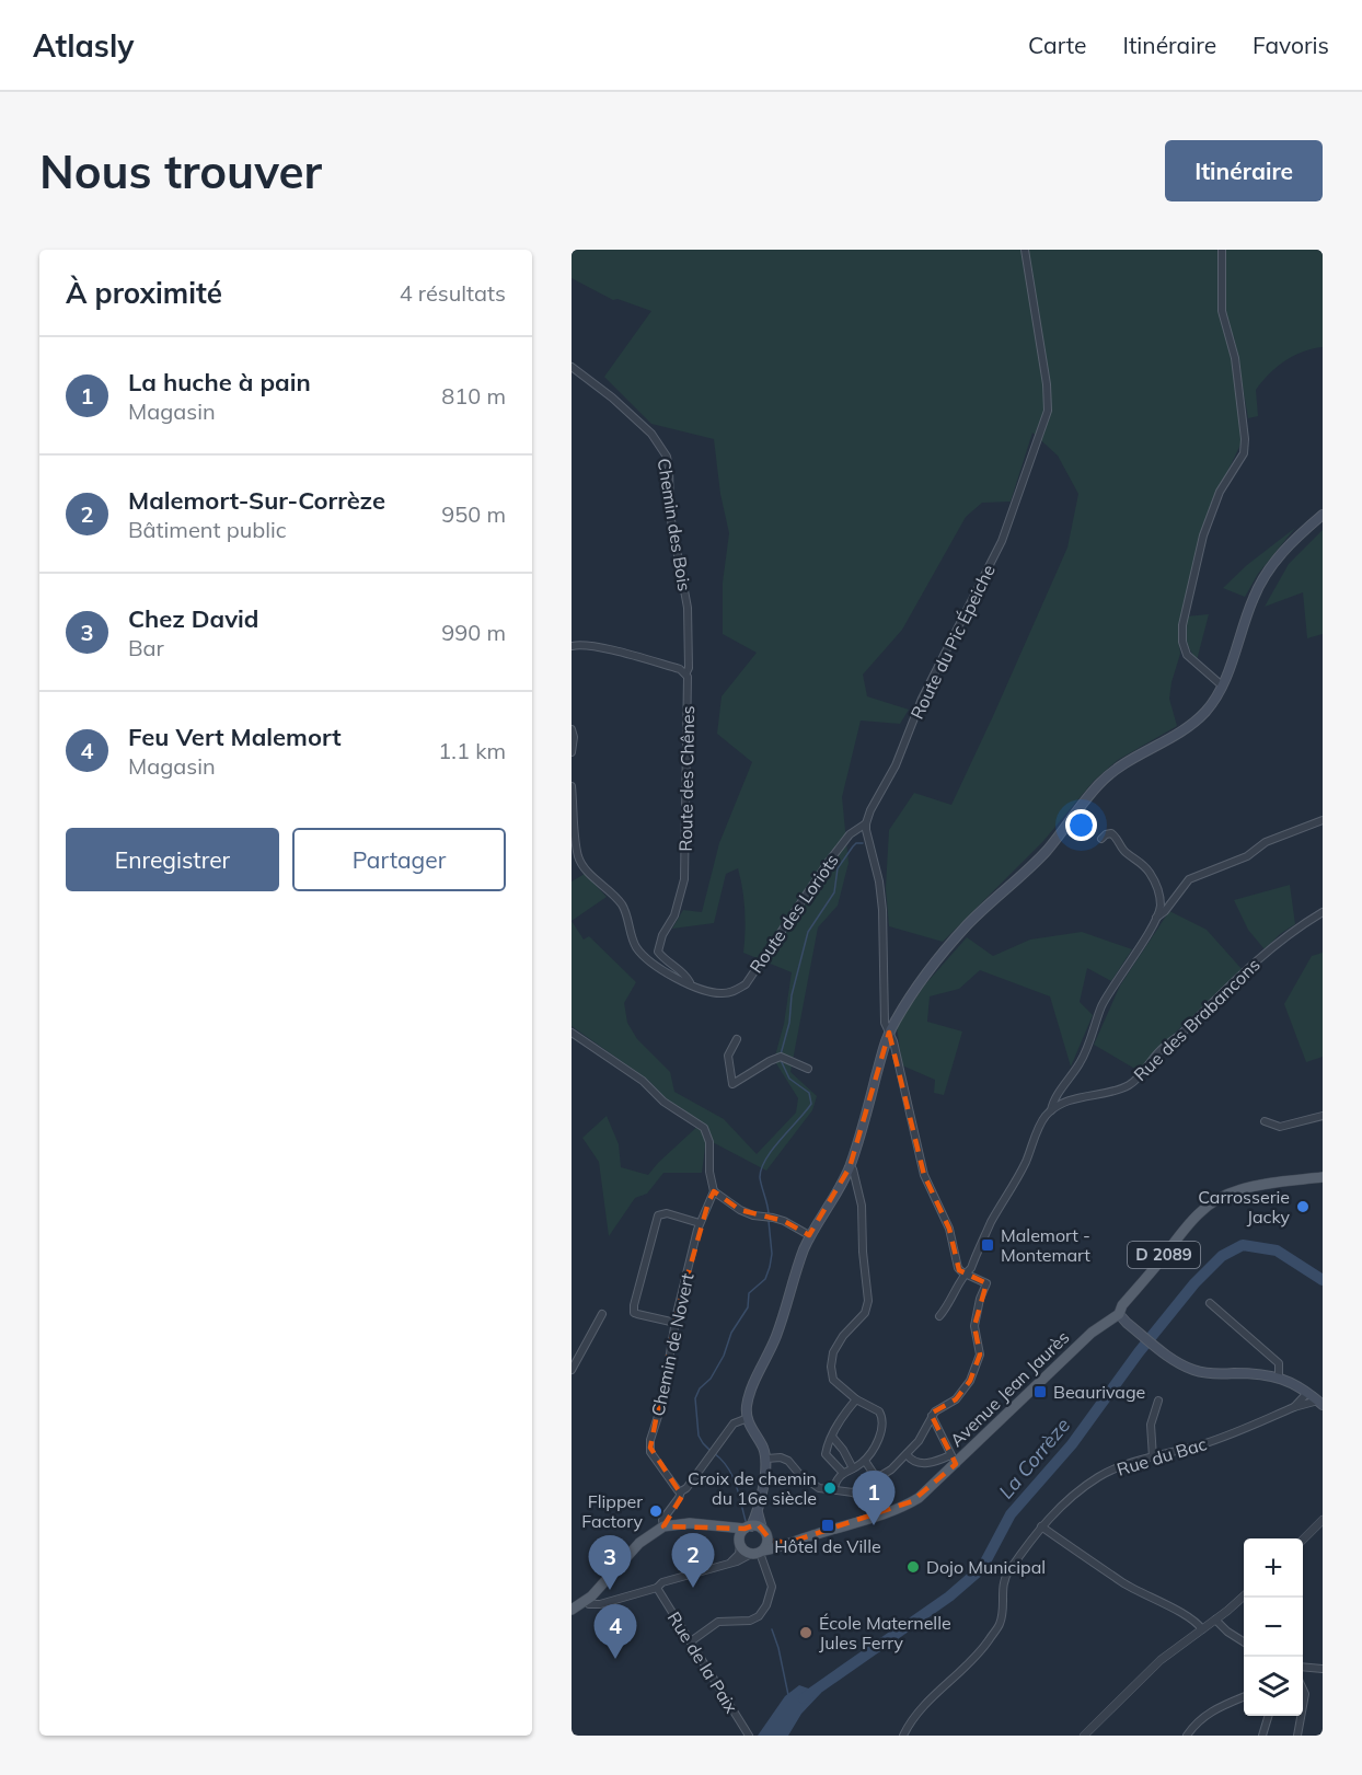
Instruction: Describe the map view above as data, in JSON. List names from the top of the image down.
{
  "streets": {
    "main road": ["D 2089", "Avenue Jean Jaurès"],
    "street": [
      "Chemin des Bois",
      "Route du Pic Épeiche",
      "Route des Chênes",
      "Route des Loriots",
      "Rue des Brabancons",
      "Chemin de Novert",
      "Rue du Bac",
      "Rue de la Paix"
    ]
  },
  "crossings": [
    ["Chemin des Bois", "Route des Chênes"],
    ["Route du Pic Épeiche", "Route des Loriots"],
    ["Route des Chênes", "Route des Loriots"],
    ["Avenue Jean Jaurès", "Rue de la Paix"]
  ],
  "water": ["La Corrèze"],
  "places": {
    "other": [
      "Carrosserie Jacky",
      "Croix de chemin du 16e siècle",
      "Flipper Factory",
      "Dojo Municipal",
      "École Maternelle Jules Ferry"
    ],
    "transit": ["Malemort - Montemart", "Beaurivage", "Hôtel de Ville"]
  },
  "page": {
    "header": "Atlasly",
    "nav": ["Carte", "Itinéraire", "Favoris"],
    "buttons": [
      "Itinéraire",
      ["Enregistrer", "Partager"]
    ],
    "title": "Nous trouver",
    "heading": ["À proximité", "4 résultats"],
    "list": [
      {
        "mark": "1",
        "name": "La huche à pain",
        "note": "Magasin",
        "value": "810 m"
      },
      {
        "mark": "2",
        "name": "Malemort-Sur-Corrèze",
        "note": "Bâtiment public",
        "value": "950 m"
      },
      {
        "mark": "3",
        "name": "Chez David",
        "note": "Bar",
        "value": "990 m"
      },
      {
        "mark": "4",
        "name": "Feu Vert Malemort",
        "note": "Magasin",
        "value": "1.1 km"
      }
    ],
    "pins": [
      "1",
      "2",
      "3",
      "4"
    ],
    "map_buttons": ["+", "−"]
  }
}
